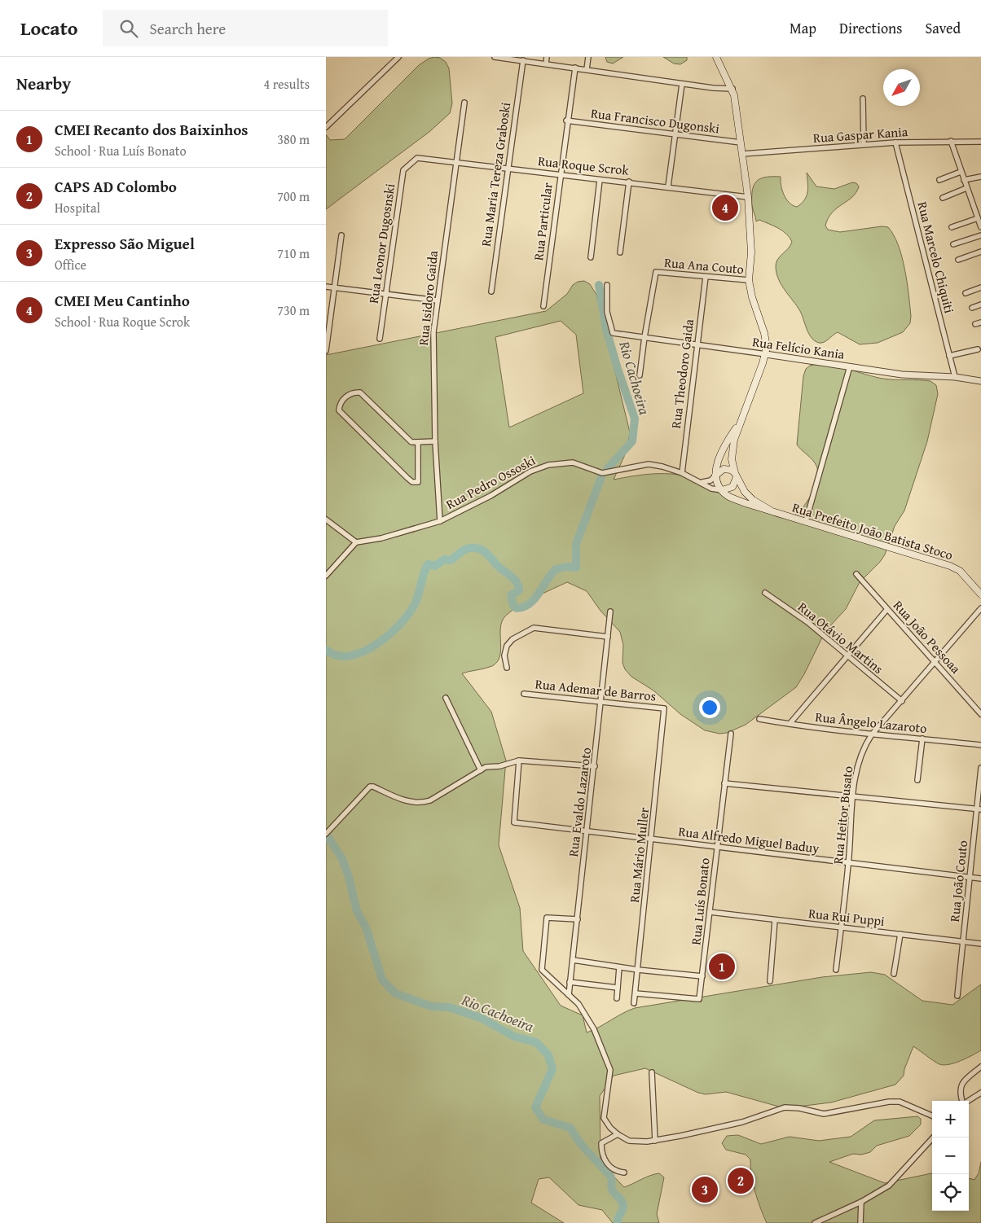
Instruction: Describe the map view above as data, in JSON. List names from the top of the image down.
{
  "streets": {
    "main road": ["Rua Prefeito João Batista Stoco"],
    "street": [
      "Rua Francisco Dugonski",
      "Rua Gaspar Kania",
      "Rua Roque Scrok",
      "Rua Maria Tereza Graboski",
      "Rua Particular",
      "Rua Leonor Dugosnski",
      "Rua Marcelo Chiquiti",
      "Rua Ana Couto",
      "Rua Isidoro Gaida",
      "Rua Felício Kania",
      "Rua Theodoro Gaida",
      "Rua Pedro Ossoski",
      "Rua João Pessoaa",
      "Rua Otávio Martins",
      "Rua Ademar de Barros",
      "Rua Ângelo Lazaroto",
      "Rua Evaldo Lazaroto",
      "Rua Heitor Busato",
      "Rua Alfredo Miguel Baduy",
      "Rua Mário Muller",
      "Rua João Couto",
      "Rua Luís Bonato",
      "Rua Rui Puppi"
    ]
  },
  "crossings": [
    ["Rua Francisco Dugonski", "Rua Particular"],
    ["Rua Francisco Dugonski", "Rua Prefeito João Batista Stoco"],
    ["Rua Gaspar Kania", "Rua Marcelo Chiquiti"],
    ["Rua Gaspar Kania", "Rua Prefeito João Batista Stoco"],
    ["Rua Roque Scrok", "Rua Maria Tereza Graboski"],
    ["Rua Roque Scrok", "Rua Particular"],
    ["Rua Roque Scrok", "Rua Leonor Dugosnski"],
    ["Rua Roque Scrok", "Rua Isidoro Gaida"],
    ["Rua Roque Scrok", "Rua Prefeito João Batista Stoco"],
    ["Rua Marcelo Chiquiti", "Rua Felício Kania"],
    ["Rua Ana Couto", "Rua Felício Kania"],
    ["Rua Ana Couto", "Rua Theodoro Gaida"],
    ["Rua Ana Couto", "Rua Prefeito João Batista Stoco"],
    ["Rua Isidoro Gaida", "Rua Pedro Ossoski"],
    ["Rua Felício Kania", "Rua Theodoro Gaida"],
    ["Rua Felício Kania", "Rua Prefeito João Batista Stoco"],
    ["Rua Theodoro Gaida", "Rua Pedro Ossoski"],
    ["Rua Pedro Ossoski", "Rua Prefeito João Batista Stoco"],
    ["Rua João Pessoaa", "Rua Heitor Busato"],
    ["Rua Otávio Martins", "Rua Heitor Busato"],
    ["Rua Ademar de Barros", "Rua Evaldo Lazaroto"],
    ["Rua Ademar de Barros", "Rua Mário Muller"],
    ["Rua Ângelo Lazaroto", "Rua Heitor Busato"],
    ["Rua Evaldo Lazaroto", "Rua Alfredo Miguel Baduy"],
    ["Rua Heitor Busato", "Rua Alfredo Miguel Baduy"],
    ["Rua Heitor Busato", "Rua Rui Puppi"],
    ["Rua Alfredo Miguel Baduy", "Rua Mário Muller"],
    ["Rua Alfredo Miguel Baduy", "Rua João Couto"],
    ["Rua Alfredo Miguel Baduy", "Rua Luís Bonato"],
    ["Rua Mário Muller", "Rua Luís Bonato"],
    ["Rua João Couto", "Rua Rui Puppi"],
    ["Rua Luís Bonato", "Rua Rui Puppi"]
  ],
  "water": ["Rio Cachoeira"],
  "north": "bottom left",
  "page": {
    "header": "Locato",
    "search": "Search here",
    "nav": ["Map", "Directions", "Saved"],
    "heading": ["Nearby", "4 results"],
    "list": [
      {
        "mark": "1",
        "name": "CMEI Recanto dos Baixinhos",
        "note": "School · Rua Luís Bonato",
        "value": "380 m"
      },
      {
        "mark": "2",
        "name": "CAPS AD Colombo",
        "note": "Hospital",
        "value": "700 m"
      },
      {
        "mark": "3",
        "name": "Expresso São Miguel",
        "note": "Office",
        "value": "710 m"
      },
      {
        "mark": "4",
        "name": "CMEI Meu Cantinho",
        "note": "School · Rua Roque Scrok",
        "value": "730 m"
      }
    ],
    "pins": [
      "4",
      "1",
      "2",
      "3"
    ],
    "map_buttons": ["+", "−"]
  }
}
